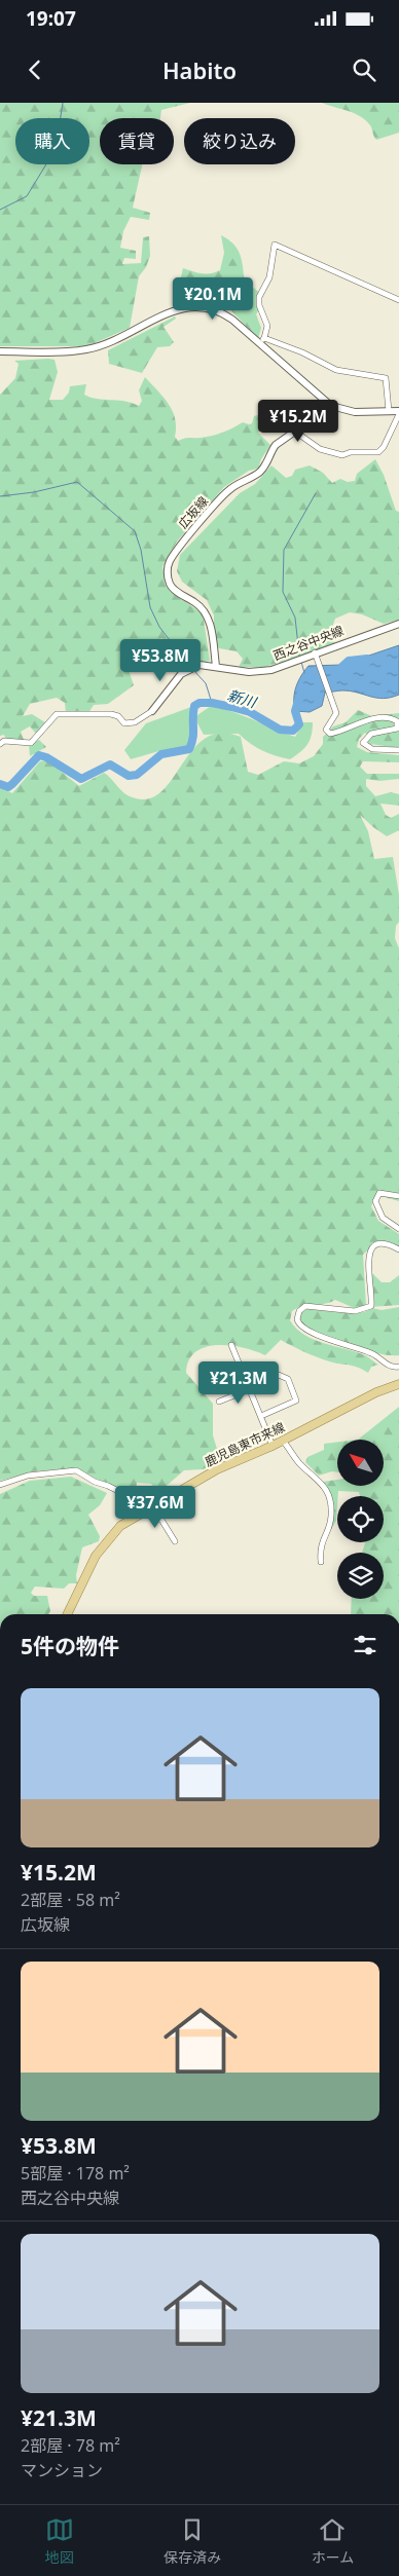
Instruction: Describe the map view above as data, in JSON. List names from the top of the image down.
{
  "streets": {
    "main road": ["鹿児島東市来線"],
    "street": ["広坂線", "西之谷中央線"]
  },
  "crossings": [
    ["広坂線", "西之谷中央線"]
  ],
  "water": ["新川"],
  "north": "top left",
  "page": {
    "status": "19:07",
    "header": "Habito",
    "chip": ["購入", "賃貸", "絞り込み"],
    "price": [
      "¥20.1M",
      "¥15.2M",
      "¥53.8M",
      "¥21.3M",
      "¥37.6M"
    ],
    "heading": "5件の物件",
    "list": [
      {
        "name": "¥15.2M",
        "note": "2部屋 · 58 m² · 広坂線"
      },
      {
        "name": "¥53.8M",
        "note": "5部屋 · 178 m² · 西之谷中央線"
      },
      {
        "name": "¥21.3M",
        "note": "2部屋 · 78 m² · マンション"
      }
    ],
    "tabs": ["地図", "保存済み", "ホーム"]
  }
}
